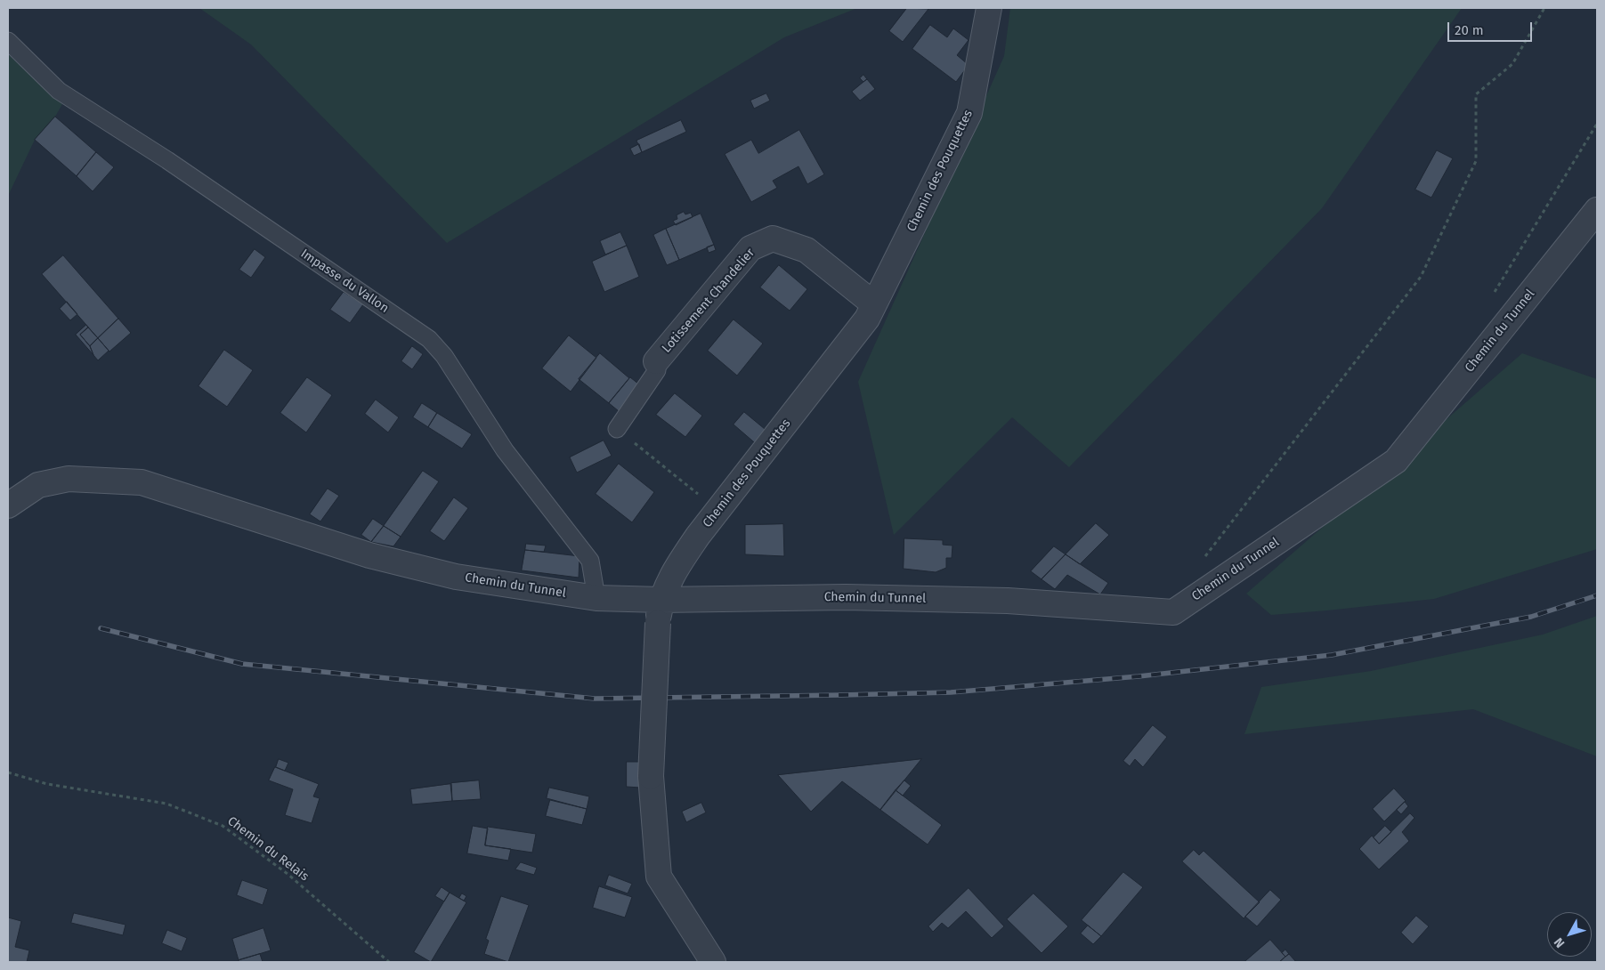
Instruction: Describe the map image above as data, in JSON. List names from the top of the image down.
{
  "streets": {
    "street": ["Chemin des Pouquettes", "Lotissement Chandelier", "Chemin du Tunnel"],
    "lane": ["Impasse du Vallon"],
    "path": ["Chemin du Relais"]
  },
  "crossings": [
    ["Chemin des Pouquettes", "Lotissement Chandelier"],
    ["Chemin des Pouquettes", "Chemin du Tunnel"],
    ["Impasse du Vallon", "Chemin du Tunnel"]
  ],
  "scale_bar": "20 m",
  "north": "bottom left"
}
